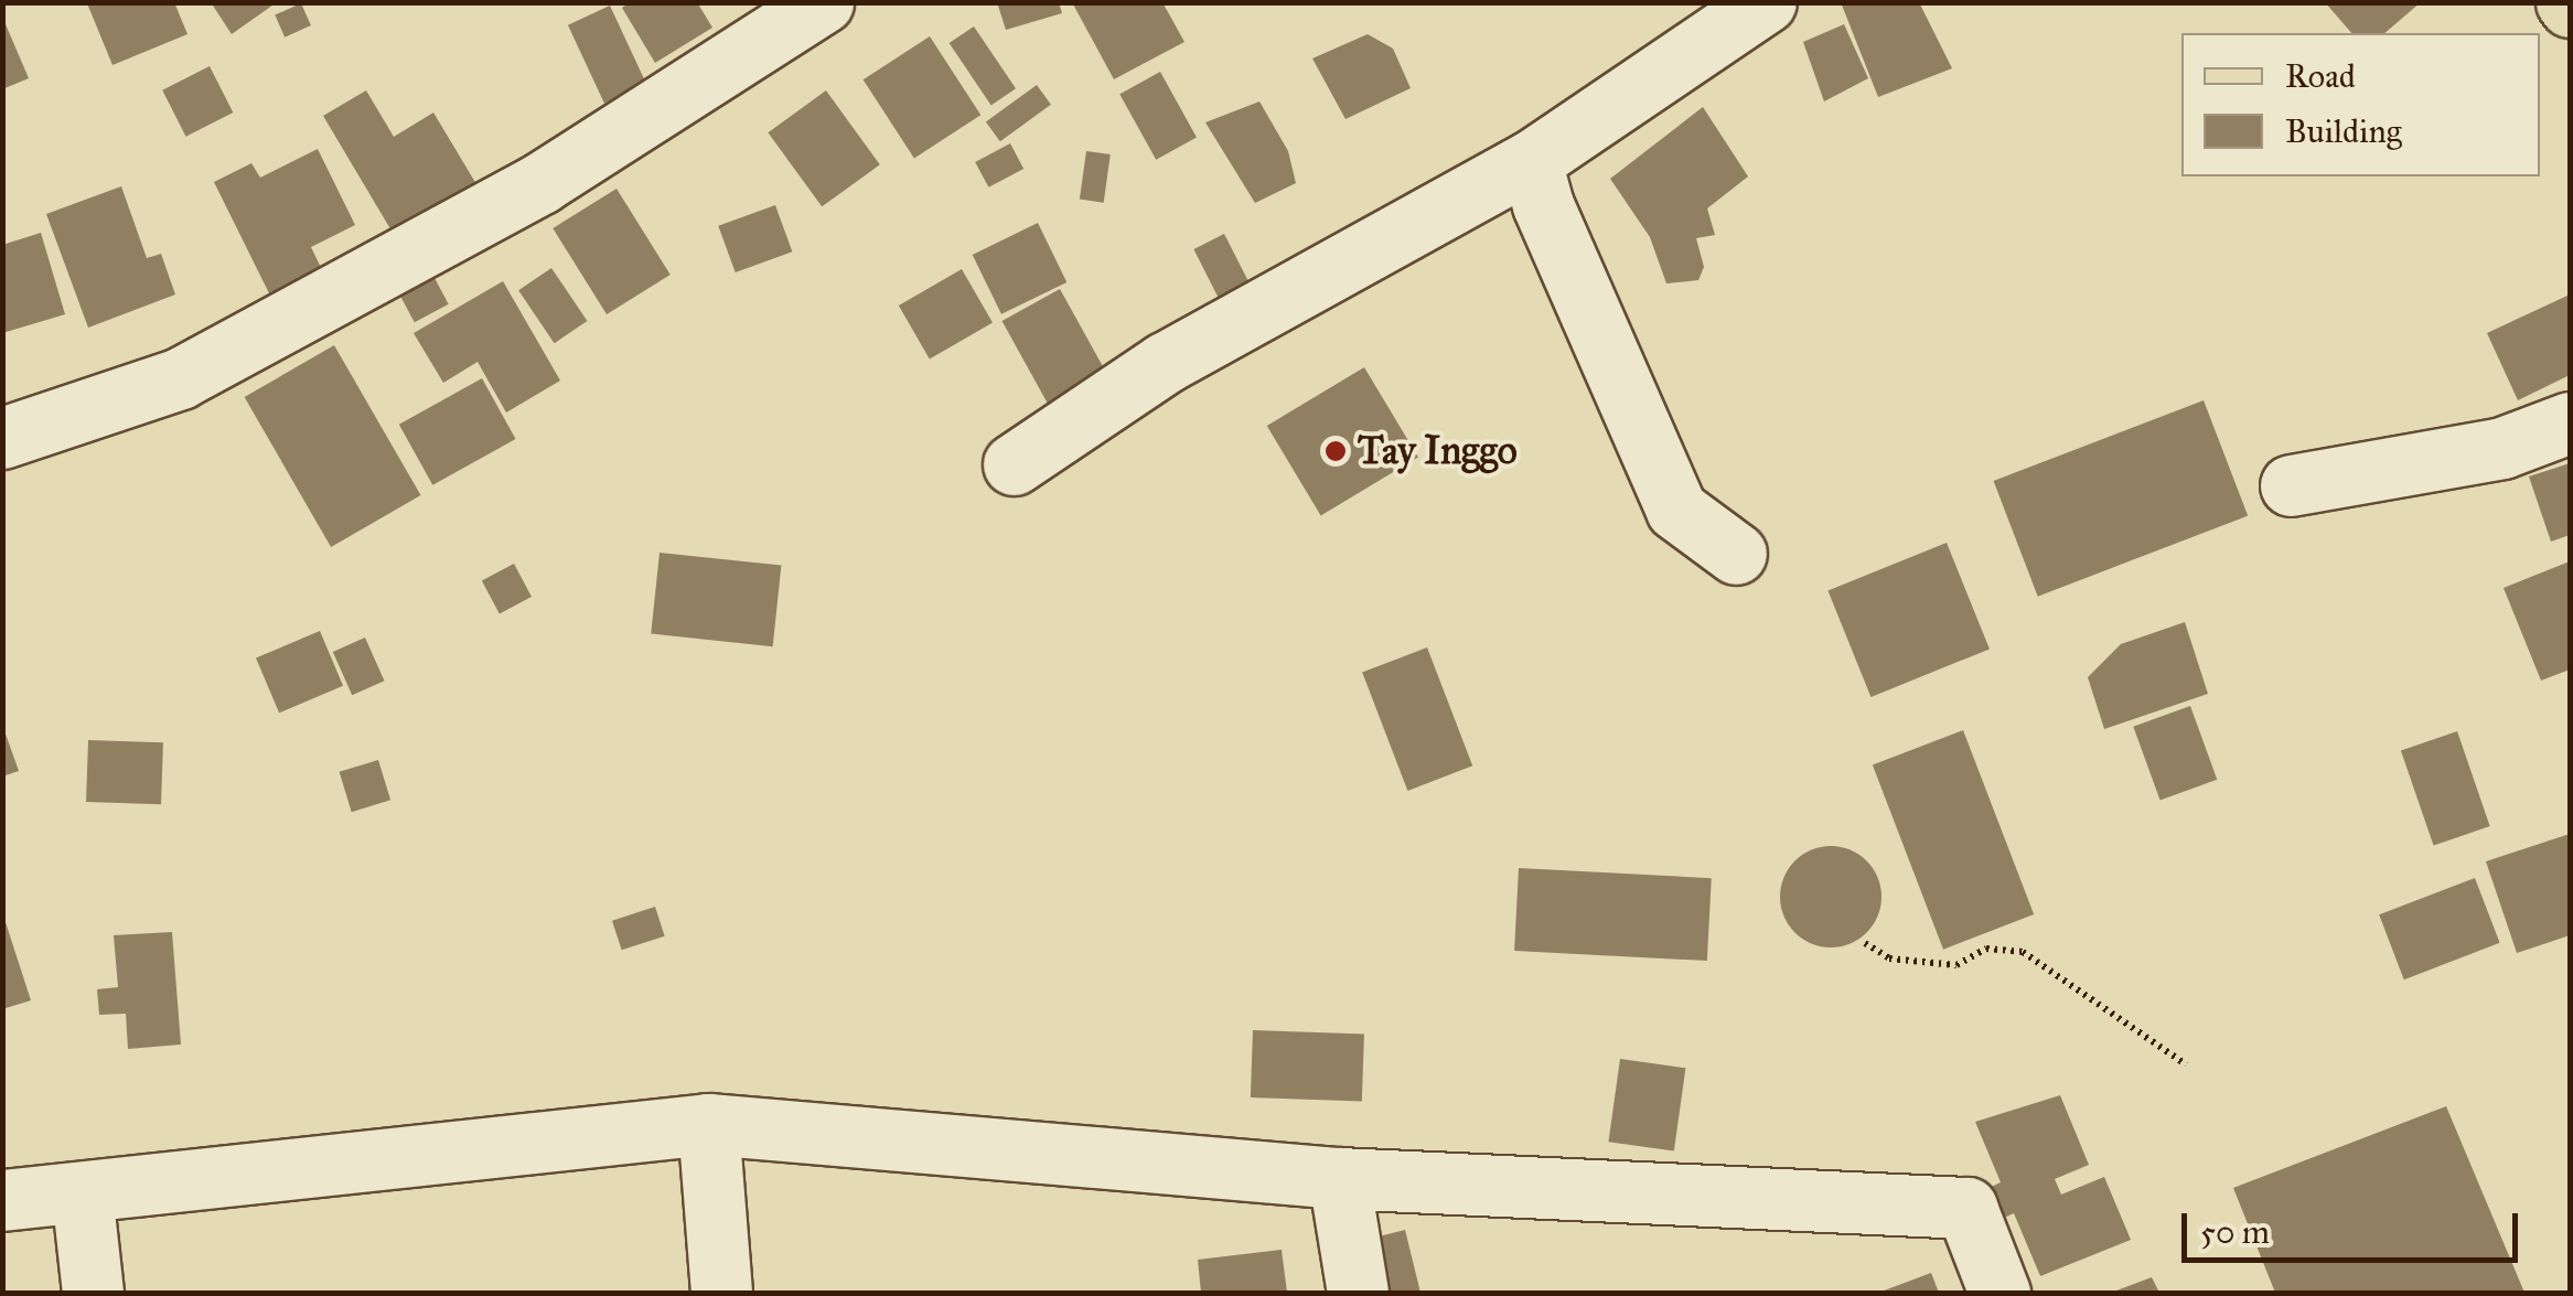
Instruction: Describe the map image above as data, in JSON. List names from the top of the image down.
{
  "places": ["Tay Inggo"],
  "legend": ["Road", "Building"],
  "scale_bar": "50 m"
}
